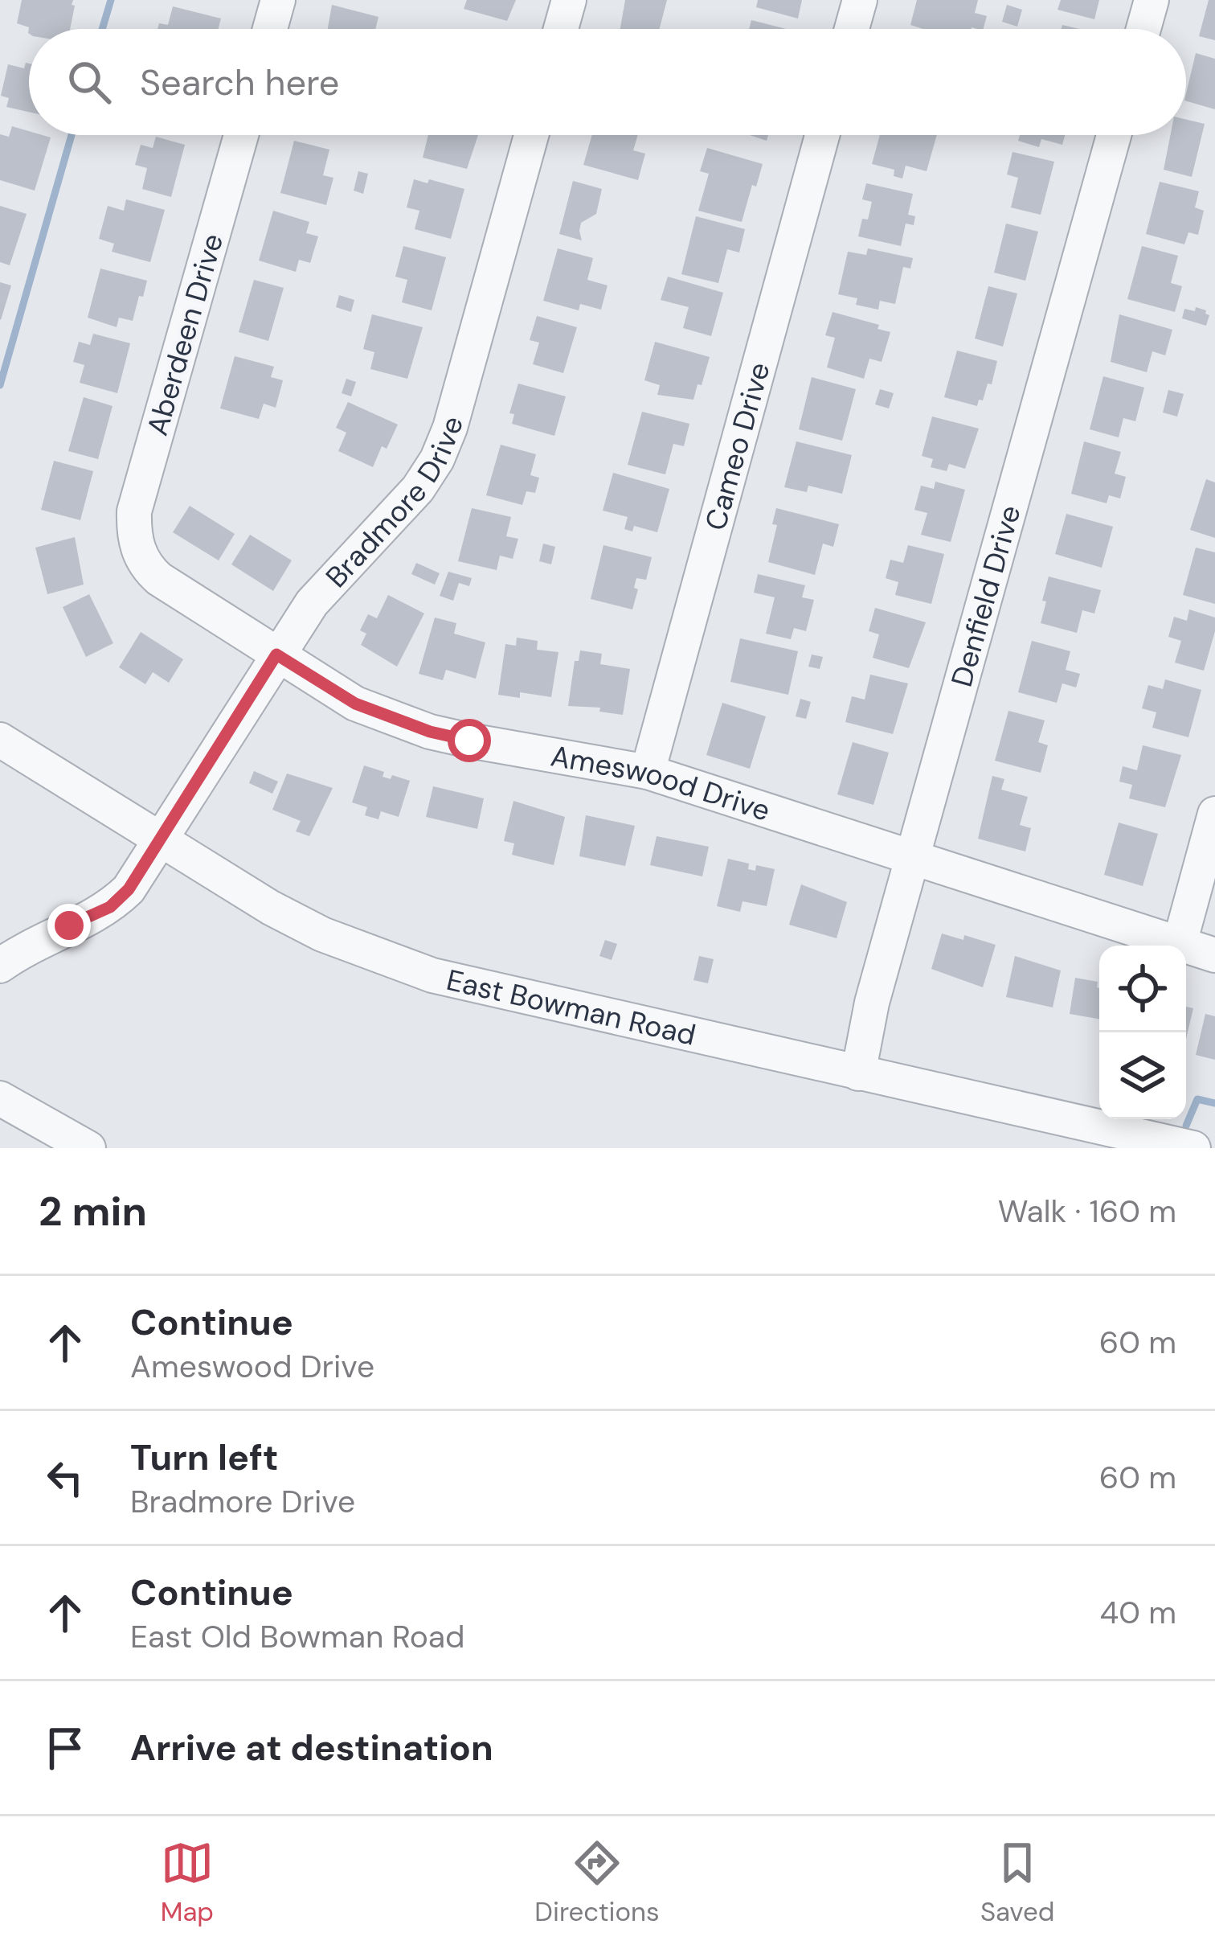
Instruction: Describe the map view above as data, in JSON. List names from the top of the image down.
{
  "streets": {
    "street": [
      "Aberdeen Drive",
      "Cameo Drive",
      "Bradmore Drive",
      "Denfield Drive",
      "Ameswood Drive",
      "East Bowman Road"
    ]
  },
  "crossings": [
    ["Aberdeen Drive", "Ameswood Drive"],
    ["Cameo Drive", "Ameswood Drive"],
    ["Bradmore Drive", "Ameswood Drive"],
    ["Bradmore Drive", "East Bowman Road"],
    ["Denfield Drive", "Ameswood Drive"],
    ["Denfield Drive", "East Bowman Road"]
  ],
  "page": {
    "search": "Search here",
    "heading": ["2 min", "Walk · 160 m"],
    "list": [
      ["Continue", "Ameswood Drive", "60 m"],
      ["Turn left", "Bradmore Drive", "60 m"],
      ["Continue", "East Old Bowman Road", "40 m"],
      "Arrive at destination"
    ],
    "nav": ["Map", "Directions", "Saved"]
  }
}
